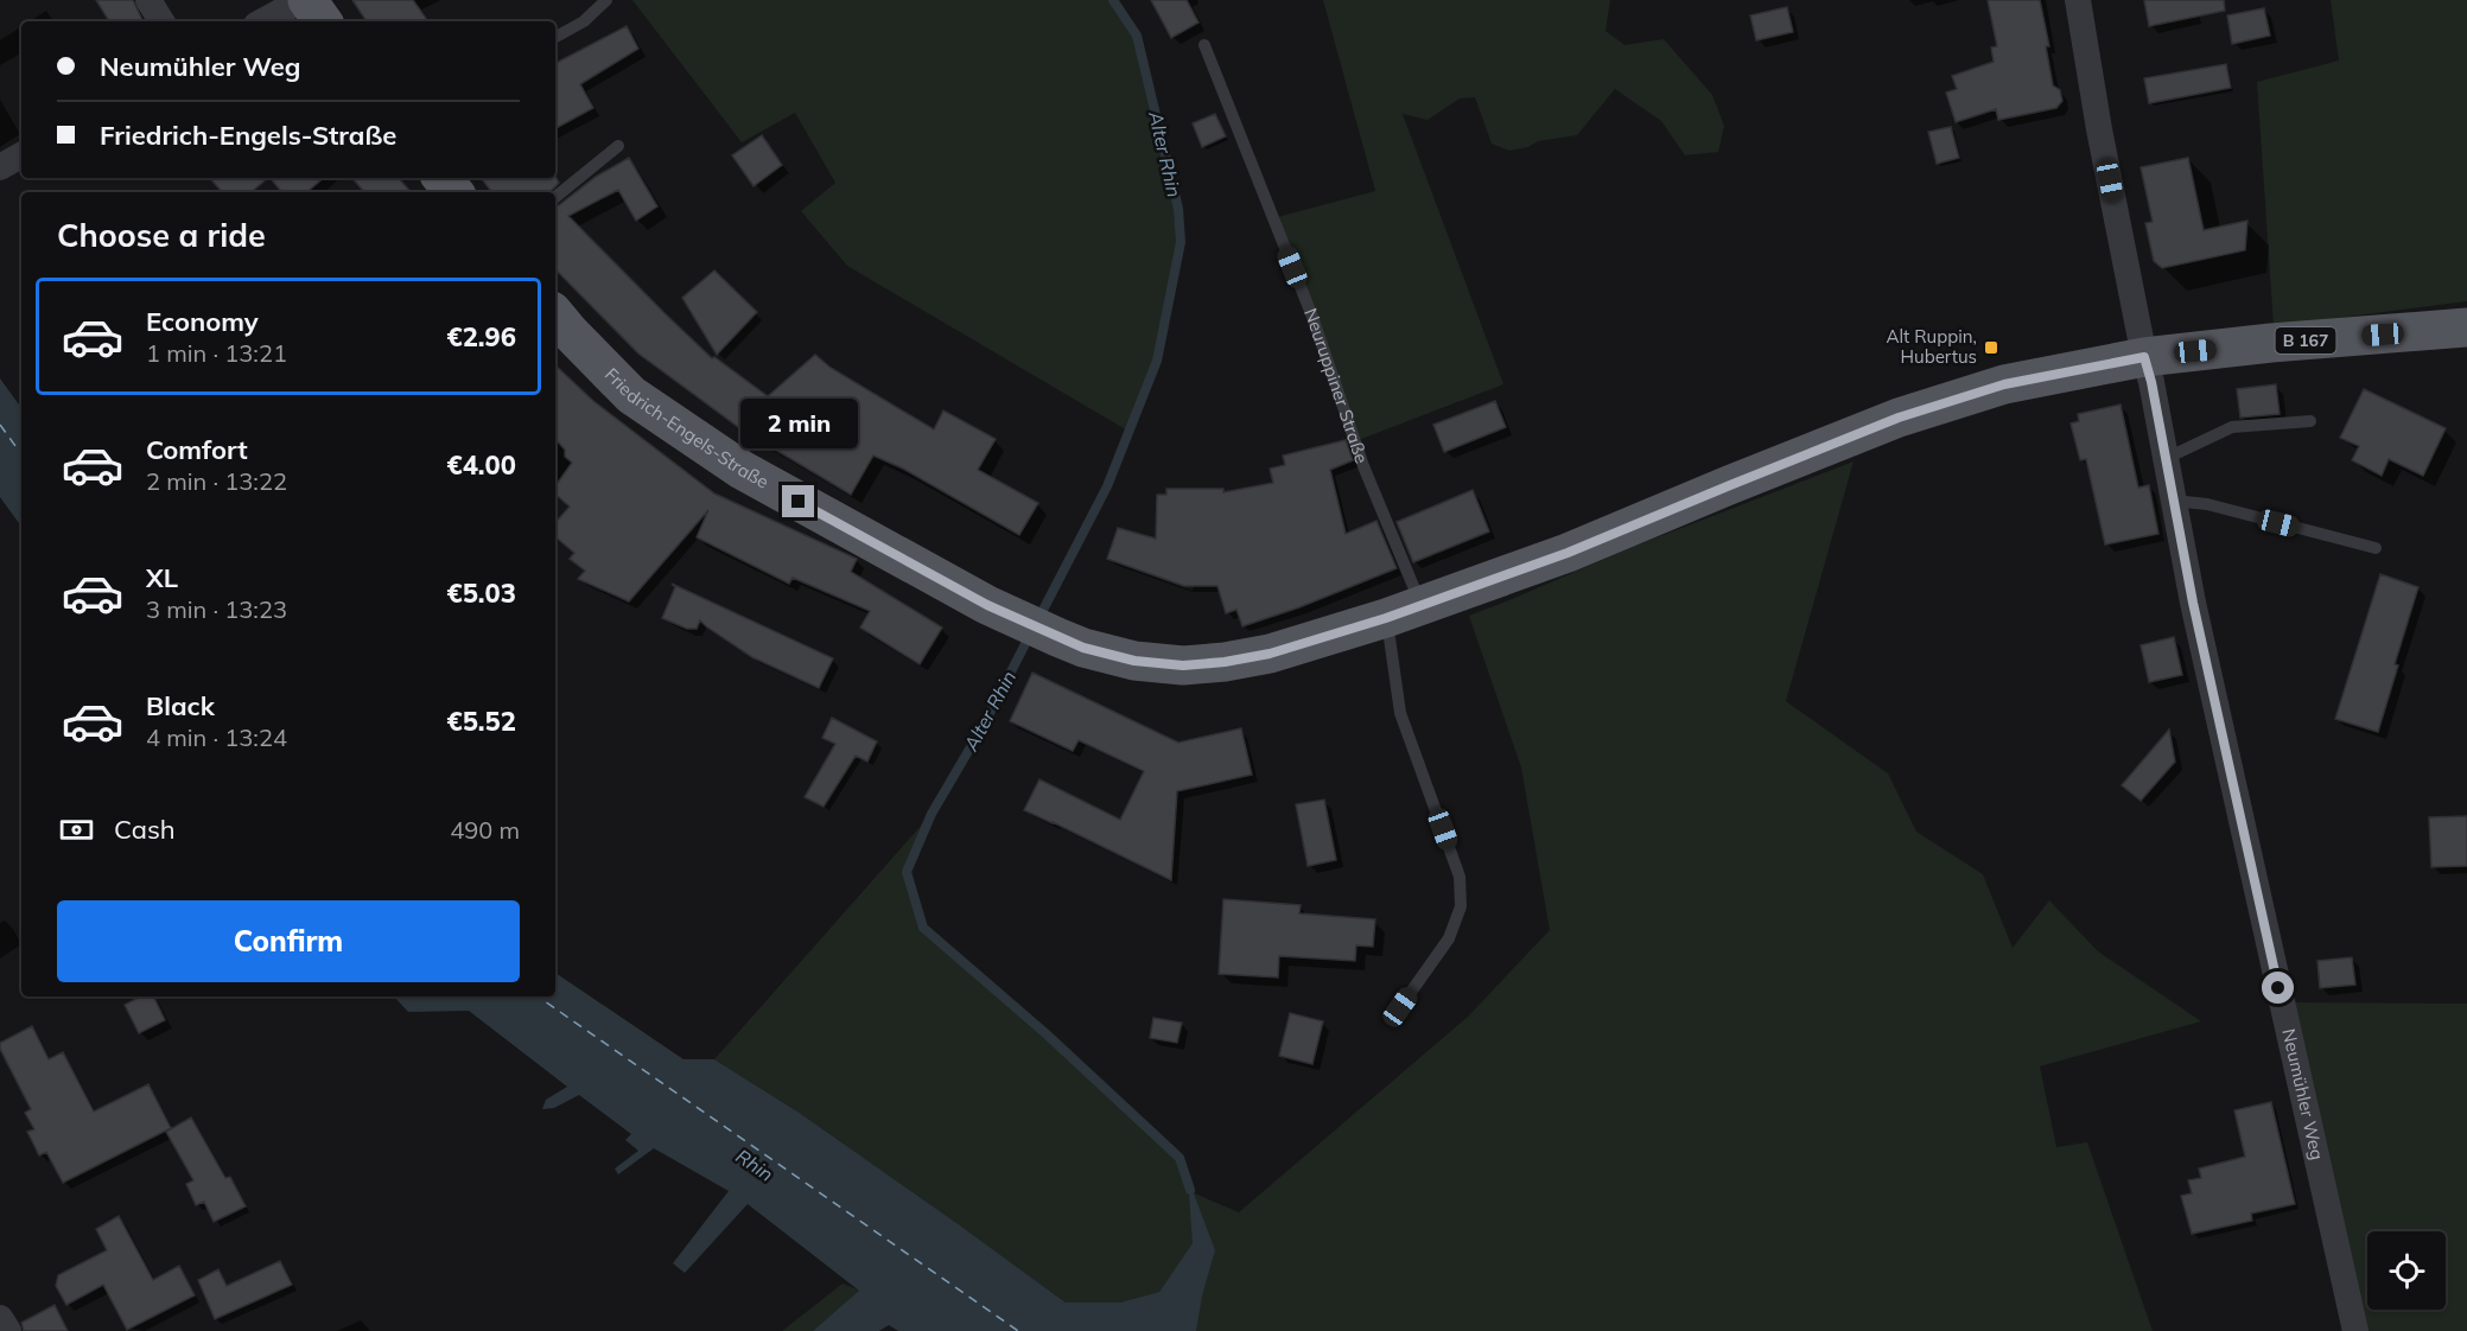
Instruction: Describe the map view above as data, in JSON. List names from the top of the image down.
{
  "streets": {
    "main road": ["B 167", "Friedrich-Engels-Straße"],
    "street": ["Neumühler Weg"],
    "lane": ["Neuruppiner Straße"]
  },
  "crossings": [
    ["B 167", "Neuruppiner Straße"],
    ["B 167", "Friedrich-Engels-Straße"],
    ["B 167", "Neumühler Weg"],
    ["Neuruppiner Straße", "Friedrich-Engels-Straße"]
  ],
  "water": ["Alter Rhin", "Rhin"],
  "places": {
    "transit": ["Alt Ruppin, Hubertus"]
  },
  "page": {
    "banner": ["Neumühler Weg", "Friedrich-Engels-Straße"],
    "heading": "Choose a ride",
    "list": [
      {
        "name": "Economy",
        "note": "1 min · 13:21",
        "value": "€2.96"
      },
      {
        "name": "Comfort",
        "note": "2 min · 13:22",
        "value": "€4.00"
      },
      {
        "name": "XL",
        "note": "3 min · 13:23",
        "value": "€5.03"
      },
      {
        "name": "Black",
        "note": "4 min · 13:24",
        "value": "€5.52"
      }
    ],
    "bubble": "2 min",
    "pay": ["Cash", "490 m"],
    "buttons": "Confirm"
  }
}
